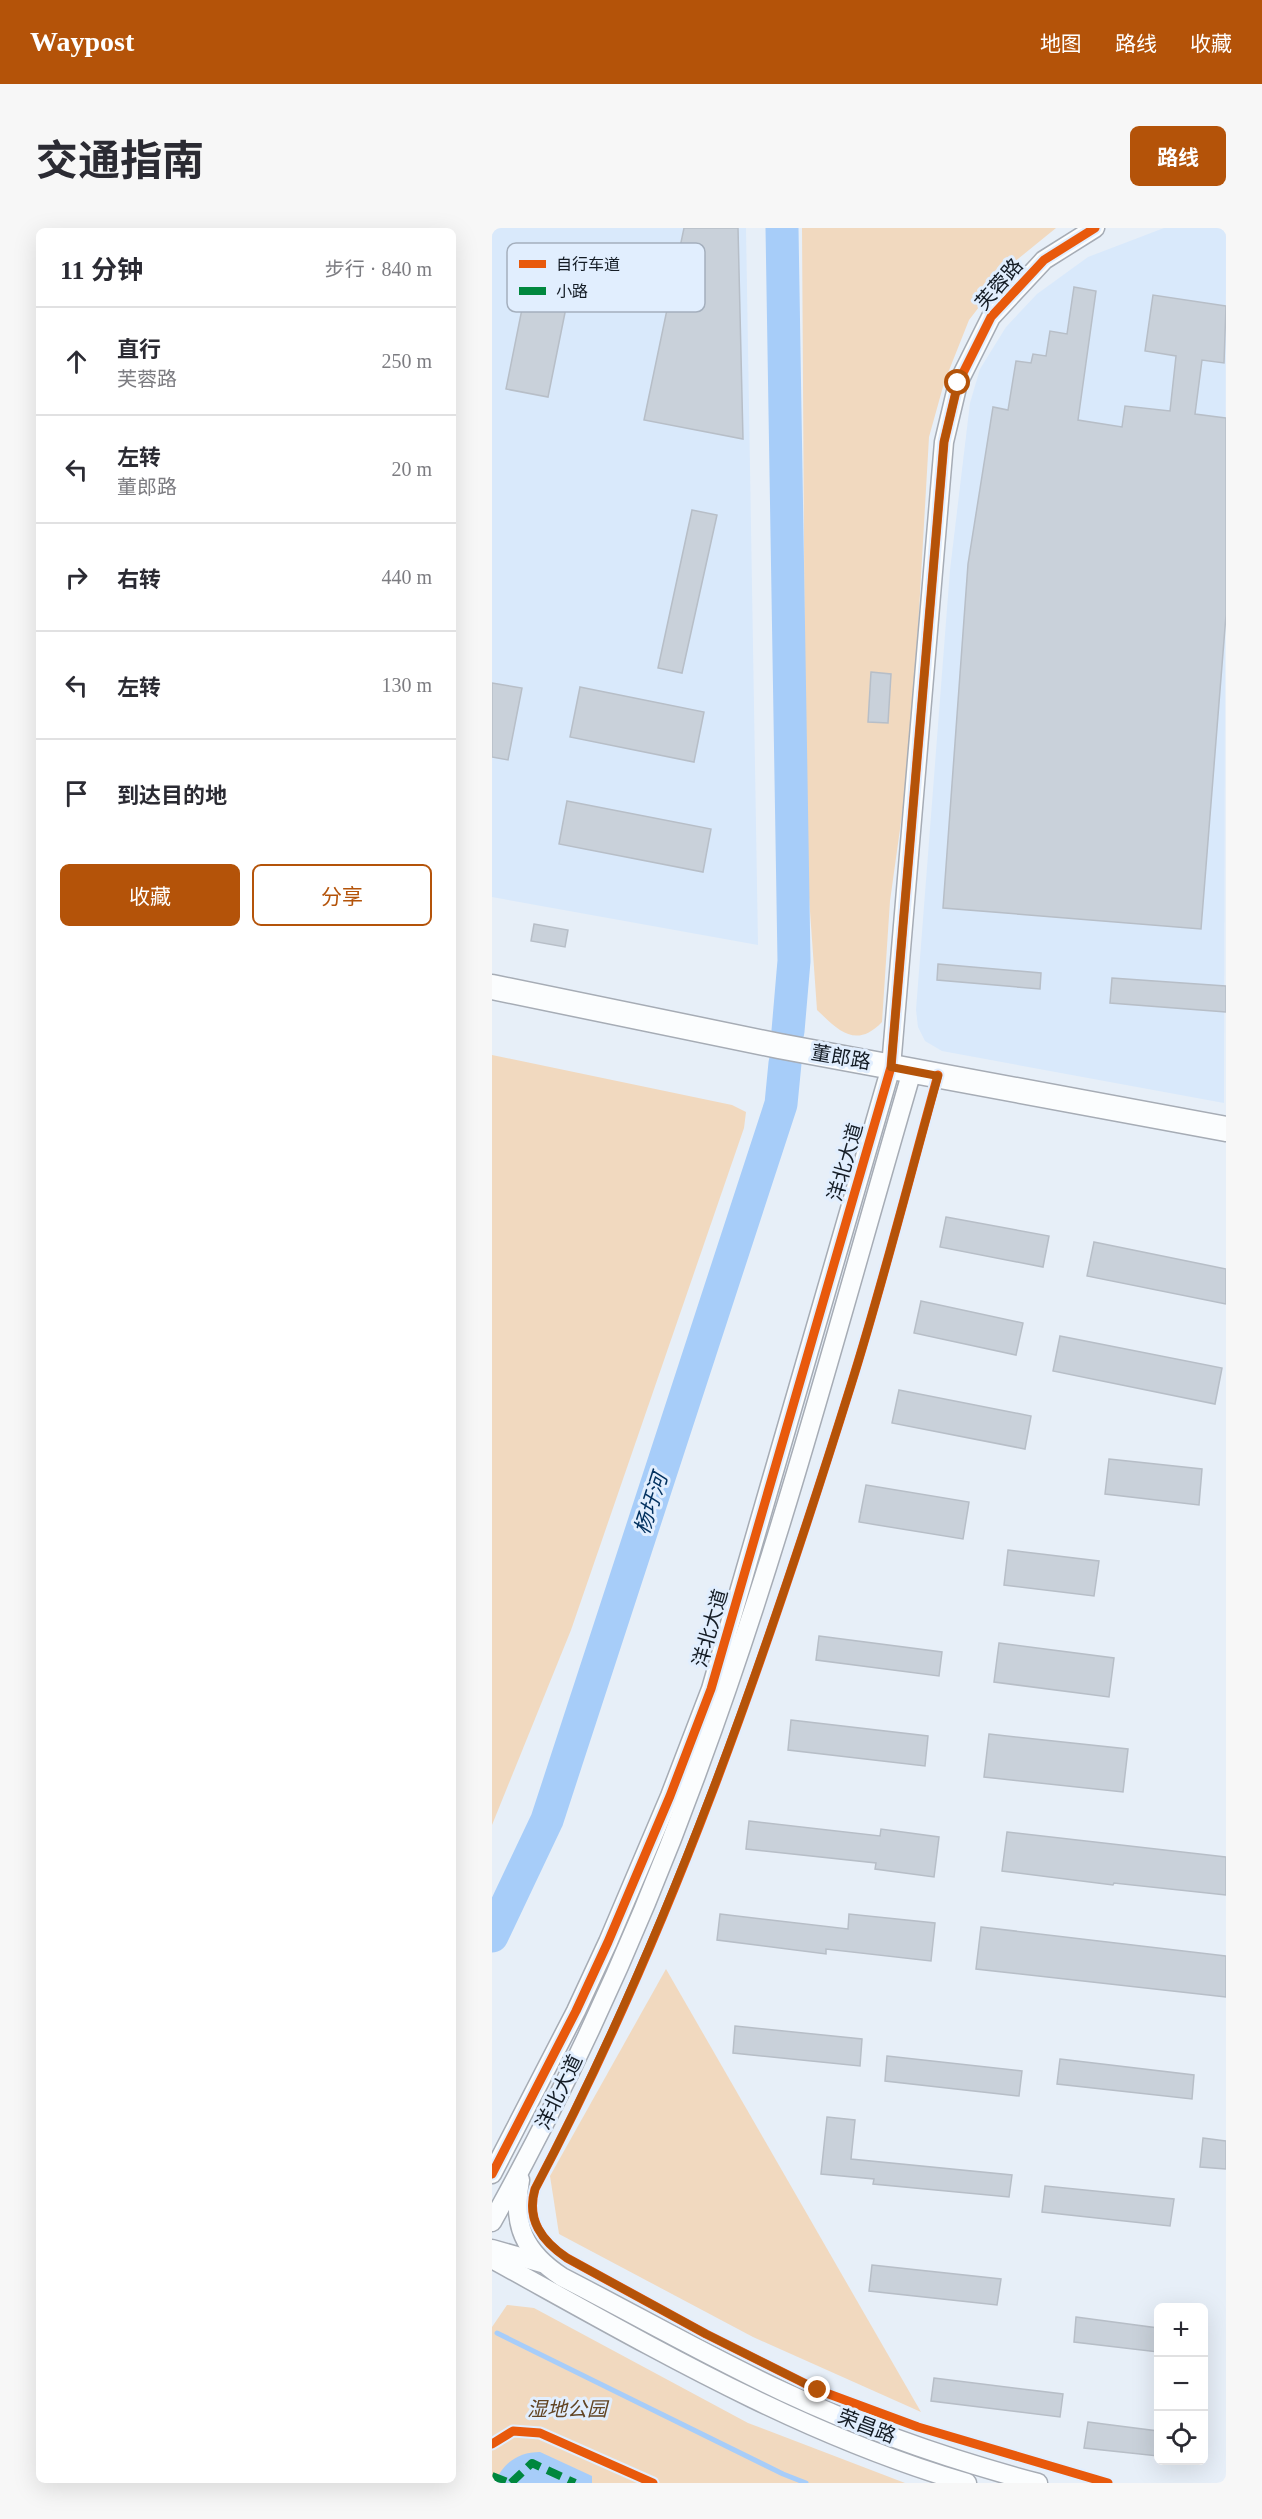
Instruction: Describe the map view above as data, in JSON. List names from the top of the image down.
{
  "streets": {
    "main road": ["董郎路"],
    "street": ["芙蓉路", "洋北大道", "荣昌路"]
  },
  "crossings": [
    ["芙蓉路", "董郎路"],
    ["芙蓉路", "洋北大道"],
    ["董郎路", "洋北大道"],
    ["洋北大道", "荣昌路"]
  ],
  "water": ["杨圩河"],
  "parks": ["湿地公园"],
  "legend": ["自行车道", "小路"],
  "page": {
    "header": "Waypost",
    "nav": ["地图", "路线", "收藏"],
    "title": "交通指南",
    "buttons": [
      "路线",
      ["收藏", "分享"]
    ],
    "heading": ["11 分钟", "步行 · 840 m"],
    "list": [
      ["直行", "芙蓉路", "250 m"],
      ["左转", "董郎路", "20 m"],
      ["右转", "440 m"],
      ["左转", "130 m"],
      "到达目的地"
    ],
    "map_buttons": ["+", "−"]
  }
}
